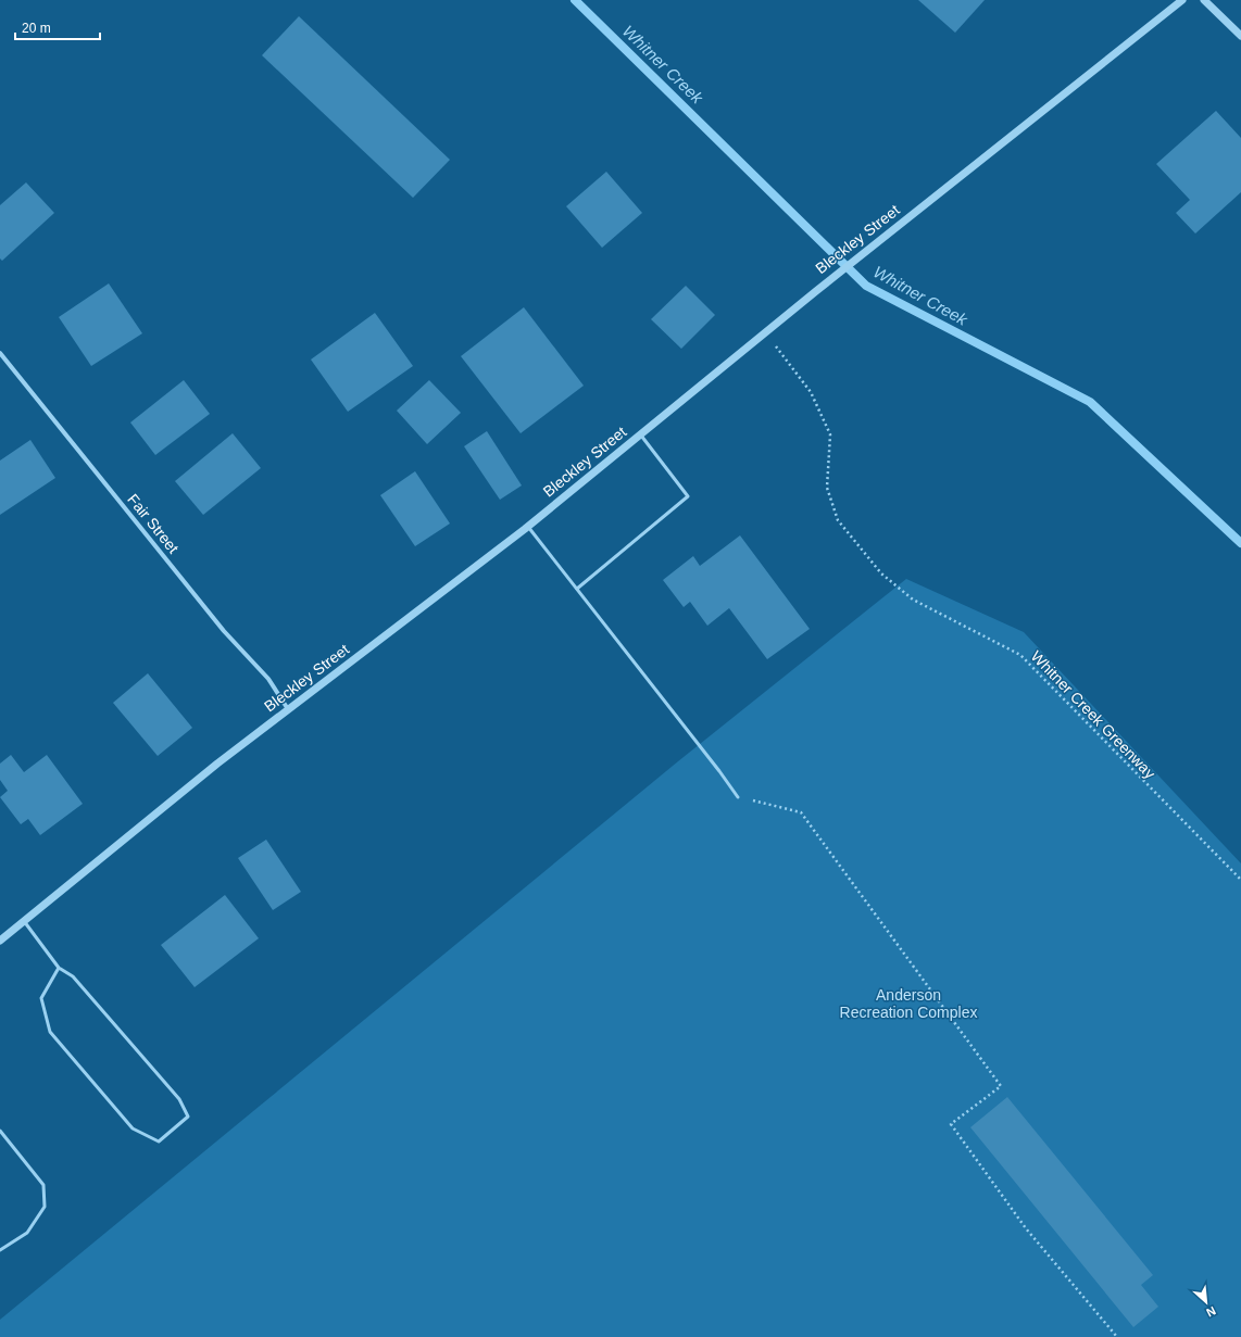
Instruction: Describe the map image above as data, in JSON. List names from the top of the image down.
{
  "streets": {
    "street": ["Bleckley Street", "Fair Street"],
    "path": ["Whitner Creek Greenway"]
  },
  "crossings": [
    ["Bleckley Street", "Fair Street"],
    ["Bleckley Street", "Whitner Creek Greenway"]
  ],
  "water": ["Whitner Creek"],
  "parks": ["Anderson Recreation Complex"],
  "scale_bar": "20 m",
  "north": "bottom right"
}
